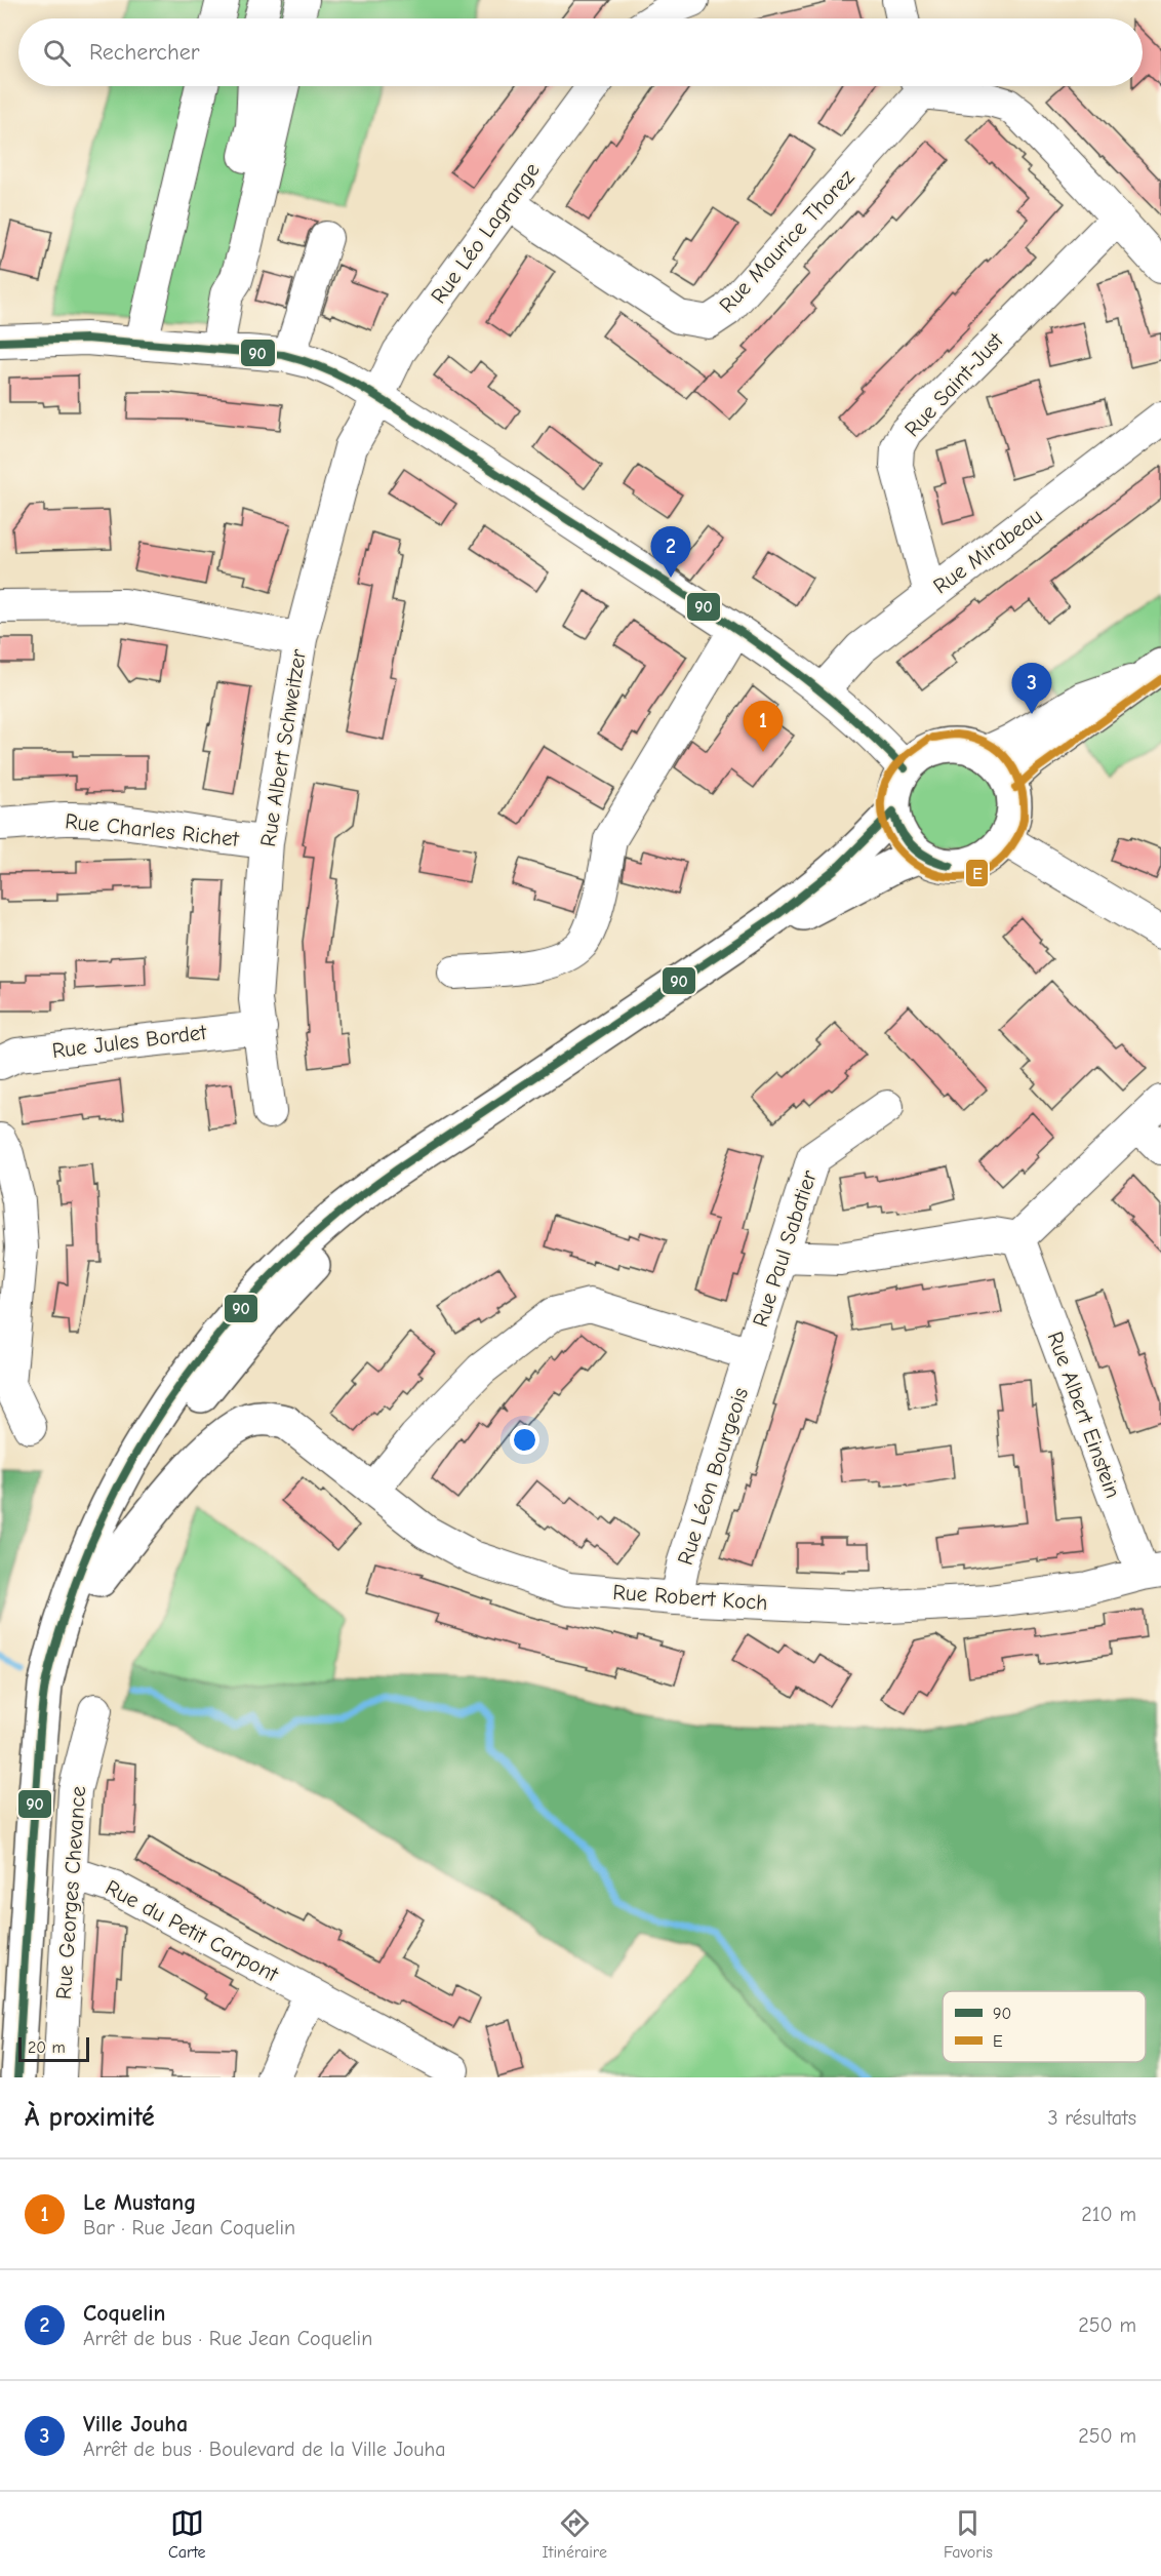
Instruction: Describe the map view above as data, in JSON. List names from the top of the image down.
{
  "streets": {
    "street": [
      "Rue Léo Lagrange",
      "Rue Maurice Thorez",
      "Rue Saint-Just",
      "Rue Mirabeau",
      "Rue Albert Schweitzer",
      "Rue Charles Richet",
      "Rue Jules Bordet",
      "Rue Paul Sabatier",
      "Rue Albert Einstein",
      "Rue Léon Bourgeois",
      "Rue Robert Koch",
      "Rue Georges Chevance",
      "Rue du Petit Carpont"
    ]
  },
  "crossings": [
    ["Rue Léo Lagrange", "Rue Maurice Thorez"],
    ["Rue Léo Lagrange", "Rue Albert Schweitzer"],
    ["Rue Saint-Just", "Rue Mirabeau"],
    ["Rue Albert Schweitzer", "Rue Charles Richet"],
    ["Rue Albert Schweitzer", "Rue Jules Bordet"],
    ["Rue Paul Sabatier", "Rue Léon Bourgeois"],
    ["Rue Albert Einstein", "Rue Robert Koch"],
    ["Rue Léon Bourgeois", "Rue Robert Koch"],
    ["Rue Georges Chevance", "Rue du Petit Carpont"]
  ],
  "lines": ["transit line 90", "transit line E"],
  "legend": ["90", "E"],
  "scale_bar": "20 m",
  "page": {
    "search": "Rechercher",
    "pins": ["2", "3", "1"],
    "scale": "20 m",
    "heading": ["À proximité", "3 résultats"],
    "list": [
      {
        "mark": "1",
        "name": "Le Mustang",
        "note": "Bar · Rue Jean Coquelin",
        "value": "210 m"
      },
      {
        "mark": "2",
        "name": "Coquelin",
        "note": "Arrêt de bus · Rue Jean Coquelin",
        "value": "250 m"
      },
      {
        "mark": "3",
        "name": "Ville Jouha",
        "note": "Arrêt de bus · Boulevard de la Ville Jouha",
        "value": "250 m"
      }
    ],
    "nav": ["Carte", "Itinéraire", "Favoris"]
  }
}
